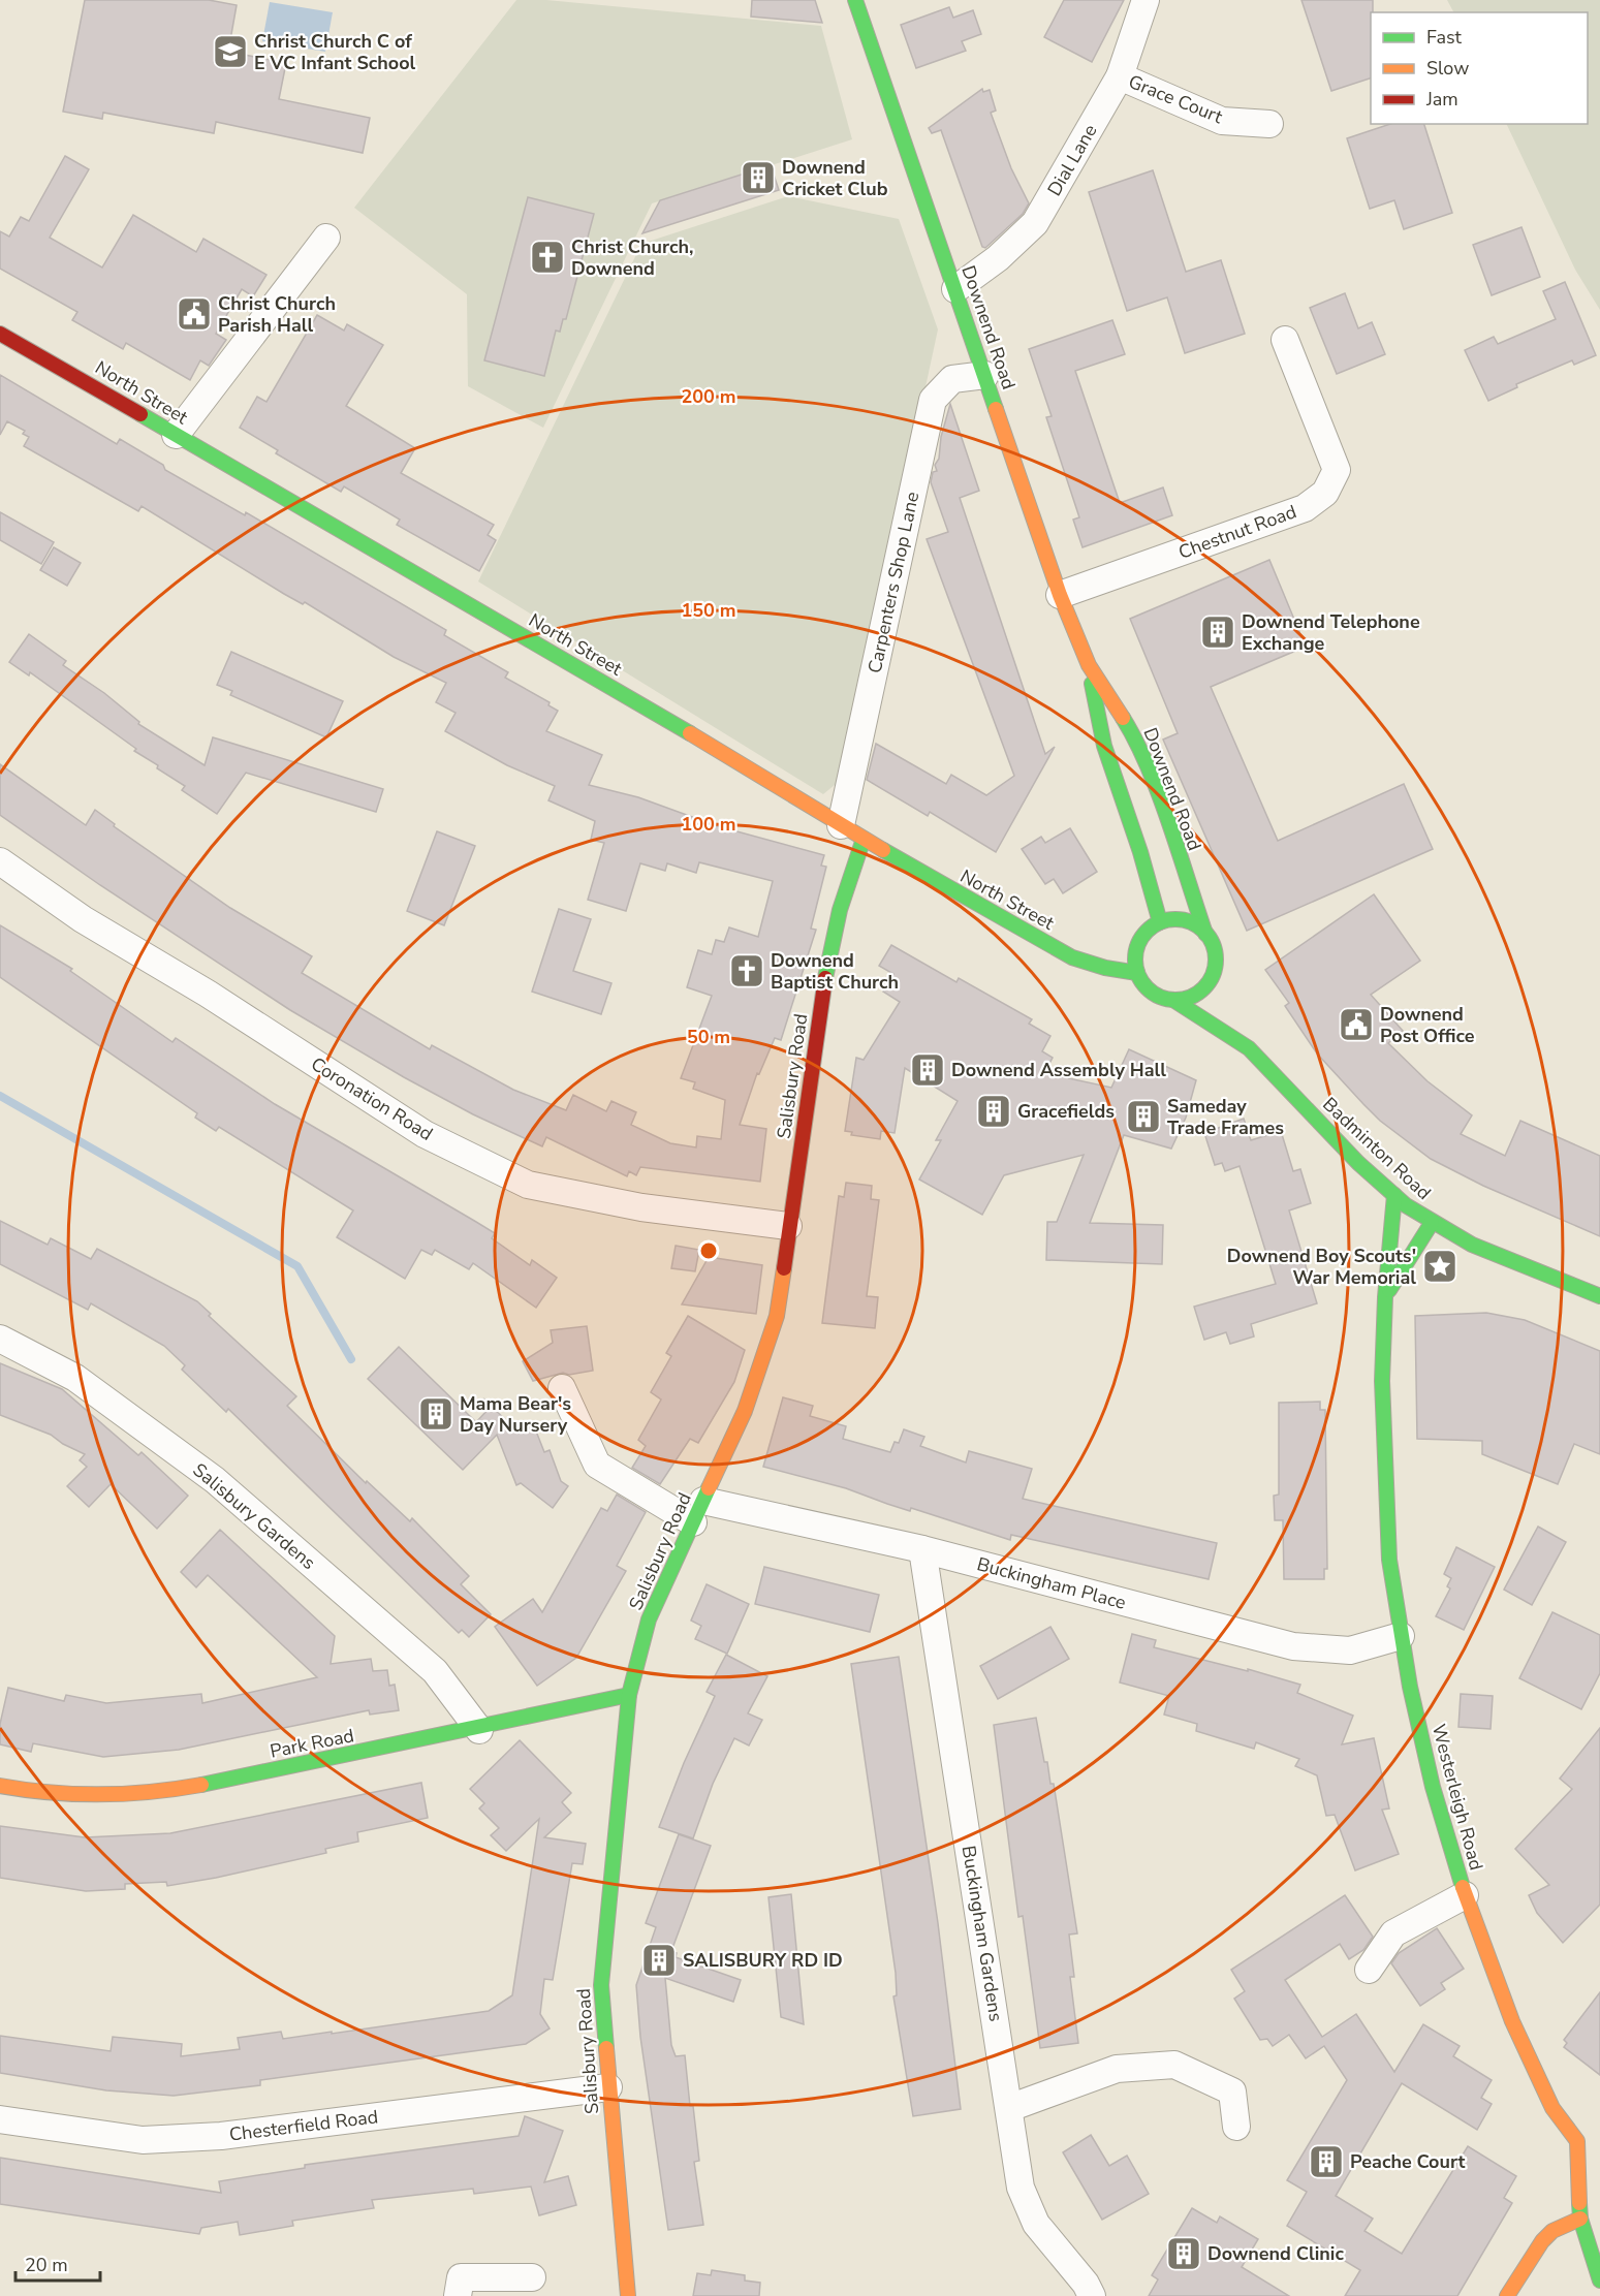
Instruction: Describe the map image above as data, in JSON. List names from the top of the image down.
{
  "streets": {
    "street": [
      "Grace Court",
      "Dial Lane",
      "Downend Road",
      "North Street",
      "Chestnut Road",
      "Carpenters Shop Lane",
      "Salisbury Road",
      "Coronation Road",
      "Badminton Road",
      "Salisbury Gardens",
      "Buckingham Place",
      "Park Road",
      "Westerleigh Road",
      "Buckingham Gardens",
      "Chesterfield Road"
    ]
  },
  "crossings": [
    ["Grace Court", "Dial Lane"],
    ["Dial Lane", "Downend Road"],
    ["Downend Road", "North Street"],
    ["Downend Road", "Chestnut Road"],
    ["Downend Road", "Carpenters Shop Lane"],
    ["Downend Road", "Badminton Road"],
    ["North Street", "Carpenters Shop Lane"],
    ["North Street", "Salisbury Road"],
    ["North Street", "Badminton Road"],
    ["Salisbury Road", "Coronation Road"],
    ["Salisbury Road", "Buckingham Place"],
    ["Salisbury Road", "Park Road"],
    ["Salisbury Road", "Chesterfield Road"],
    ["Badminton Road", "Westerleigh Road"],
    ["Salisbury Gardens", "Park Road"],
    ["Buckingham Place", "Westerleigh Road"],
    ["Buckingham Place", "Buckingham Gardens"]
  ],
  "places": {
    "school or university": ["Christ Church C of E VC Infant School"],
    "building": [
      "Downend Cricket Club",
      "Downend Telephone Exchange",
      "Downend Assembly Hall",
      "Gracefields",
      "Sameday Trade Frames",
      "Mama Bear's Day Nursery",
      "SALISBURY RD ID",
      "Peache Court",
      "Downend Clinic"
    ],
    "church": ["Christ Church, Downend", "Downend Baptist Church"],
    "public building": ["Christ Church Parish Hall", "Downend Post Office"],
    "place": ["Downend Boy Scouts' War Memorial"]
  },
  "legend": ["Fast", "Slow", "Jam"],
  "scale_bar": "20 m",
  "rings": [
    "200 m",
    "150 m",
    "100 m",
    "50 m"
  ]
}
